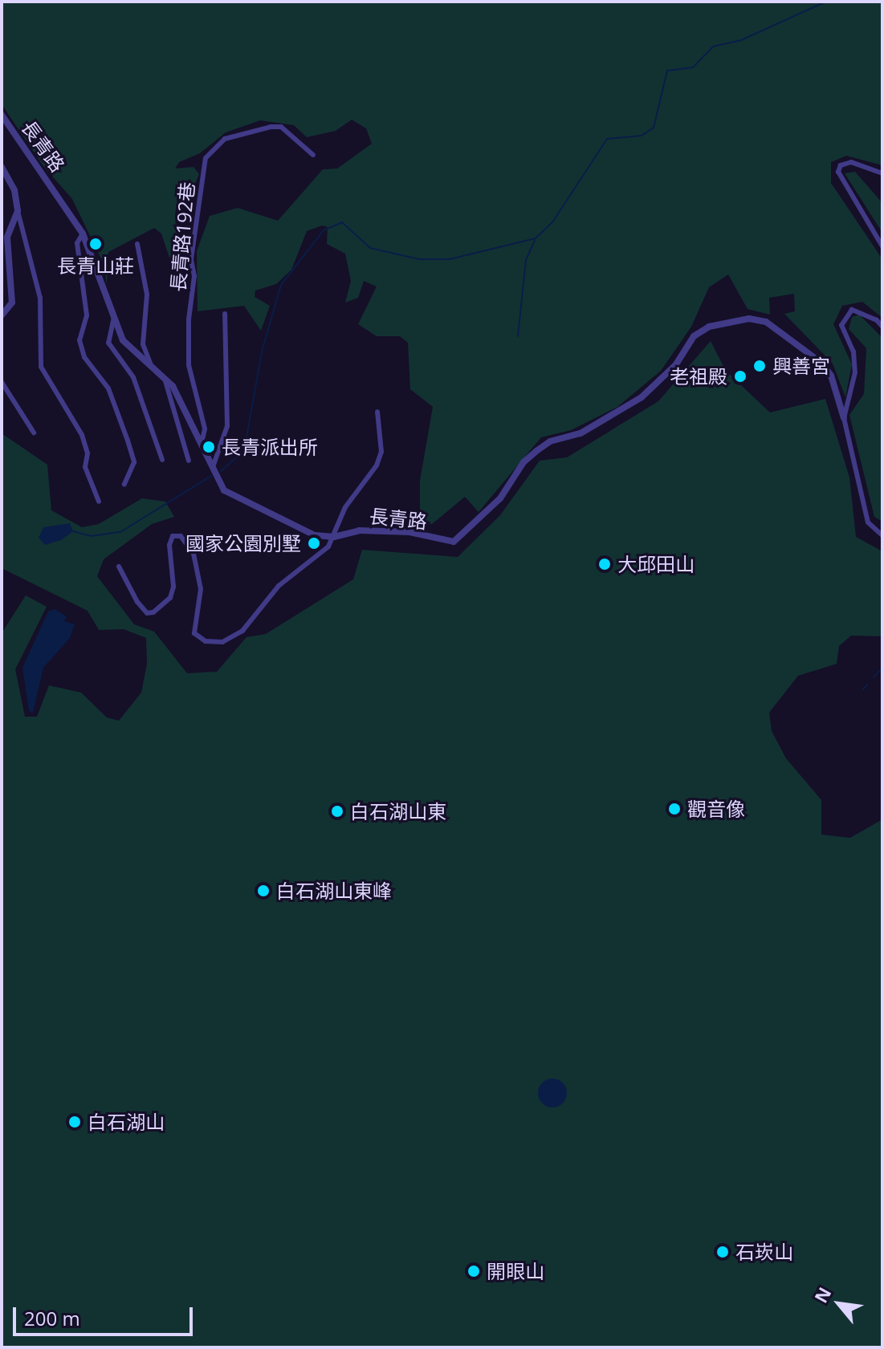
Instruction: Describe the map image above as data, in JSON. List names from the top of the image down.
{
  "streets": {
    "street": ["長青路", "長青路192巷"]
  },
  "crossings": [
    ["長青路", "長青路192巷"]
  ],
  "places": [
    "長青山莊",
    "興善宮",
    "老祖殿",
    "長青派出所",
    "國家公園別墅",
    "大邱田山",
    "觀音像",
    "白石湖山東",
    "白石湖山東峰",
    "白石湖山",
    "石崁山",
    "開眼山"
  ],
  "scale_bar": "200 m",
  "north": "top left"
}
